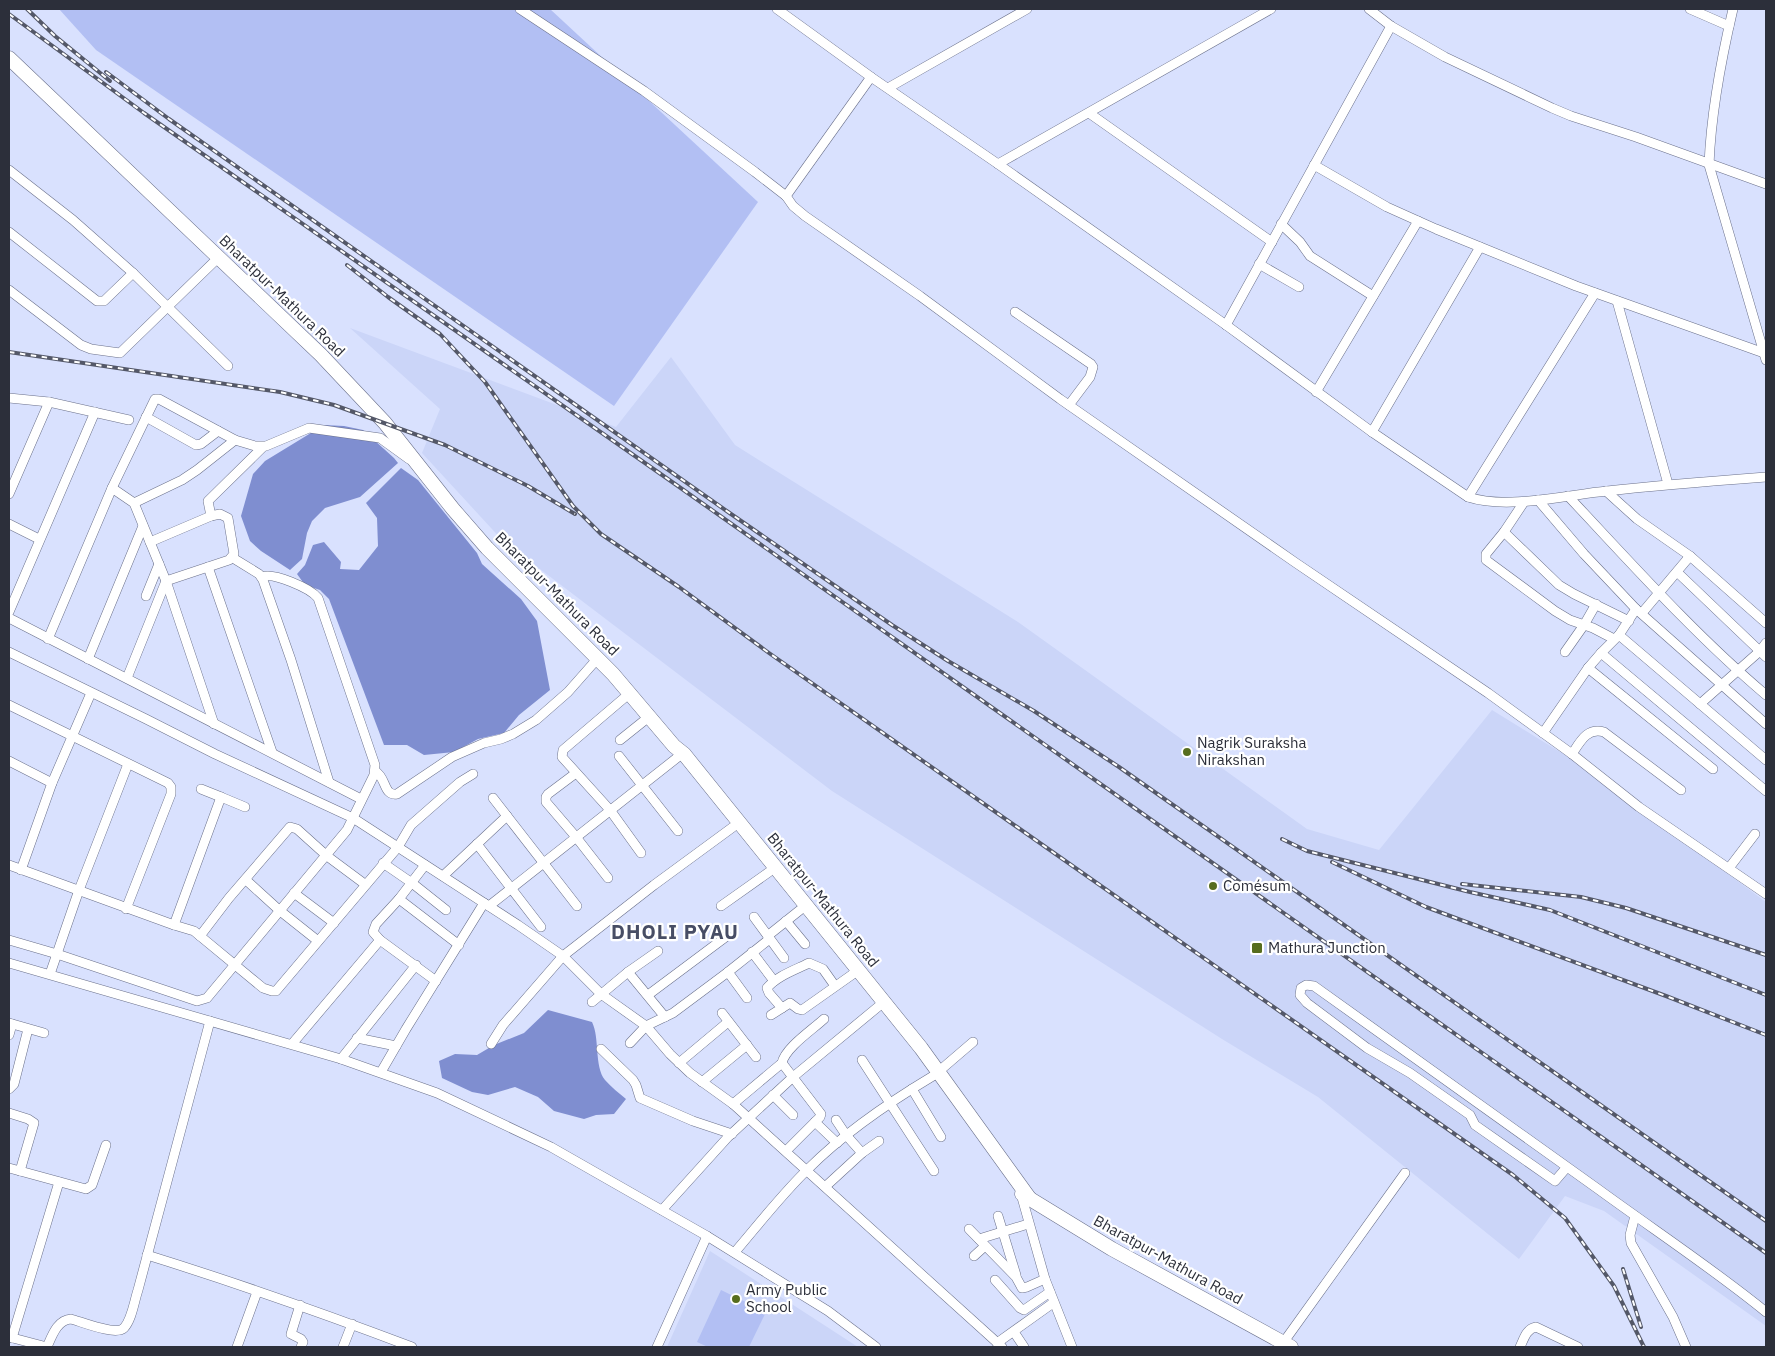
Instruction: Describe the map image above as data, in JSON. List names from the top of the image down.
{
  "streets": {
    "highway": ["Bharatpur-Mathura Road"]
  },
  "districts": ["DHOLI PYAU"],
  "places": {
    "other": ["Nagrik Suraksha Nirakshan", "Comésum", "Army Public School"],
    "transit": ["Mathura Junction"]
  }
}
